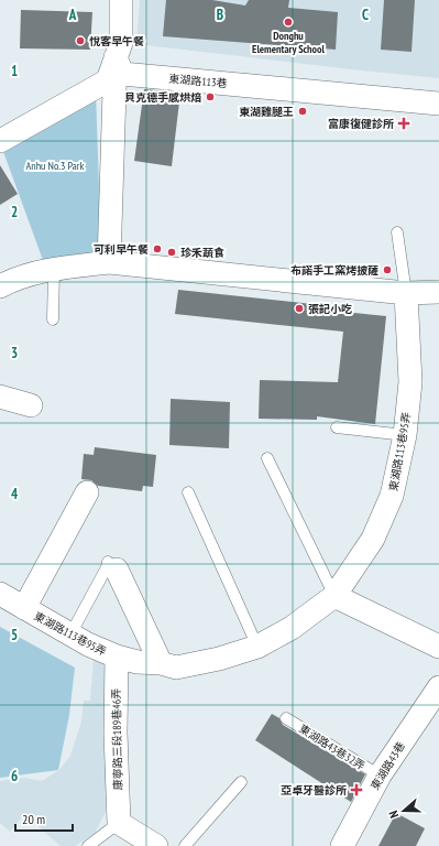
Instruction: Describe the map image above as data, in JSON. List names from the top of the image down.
{
  "streets": {
    "street": [
      "東湖路113巷",
      "東湖路113巷95弄",
      "康寧路三段189巷46弄",
      "東湖路43巷"
    ],
    "lane": ["東湖路43巷32弄"]
  },
  "crossings": [
    ["東湖路113巷95弄", "康寧路三段189巷46弄"],
    ["東湖路43巷32弄", "東湖路43巷"]
  ],
  "parks": ["Anhu No.3 Park"],
  "places": {
    "other": [
      "Donghu Elementary School",
      "悅客早午餐",
      "貝克德手感烘焙",
      "東湖雞腿王",
      "可利早午餐",
      "珍禾蔬食",
      "布諾手工窯烤披薩",
      "張記小吃"
    ],
    "health": ["富康復健診所", "亞卓牙醫診所"]
  },
  "scale_bar": "20 m",
  "north": "left",
  "grid": {
    "columns": ["A", "B", "C"],
    "rows": [
      "1",
      "2",
      "3",
      "4",
      "5",
      "6"
    ]
  }
}
